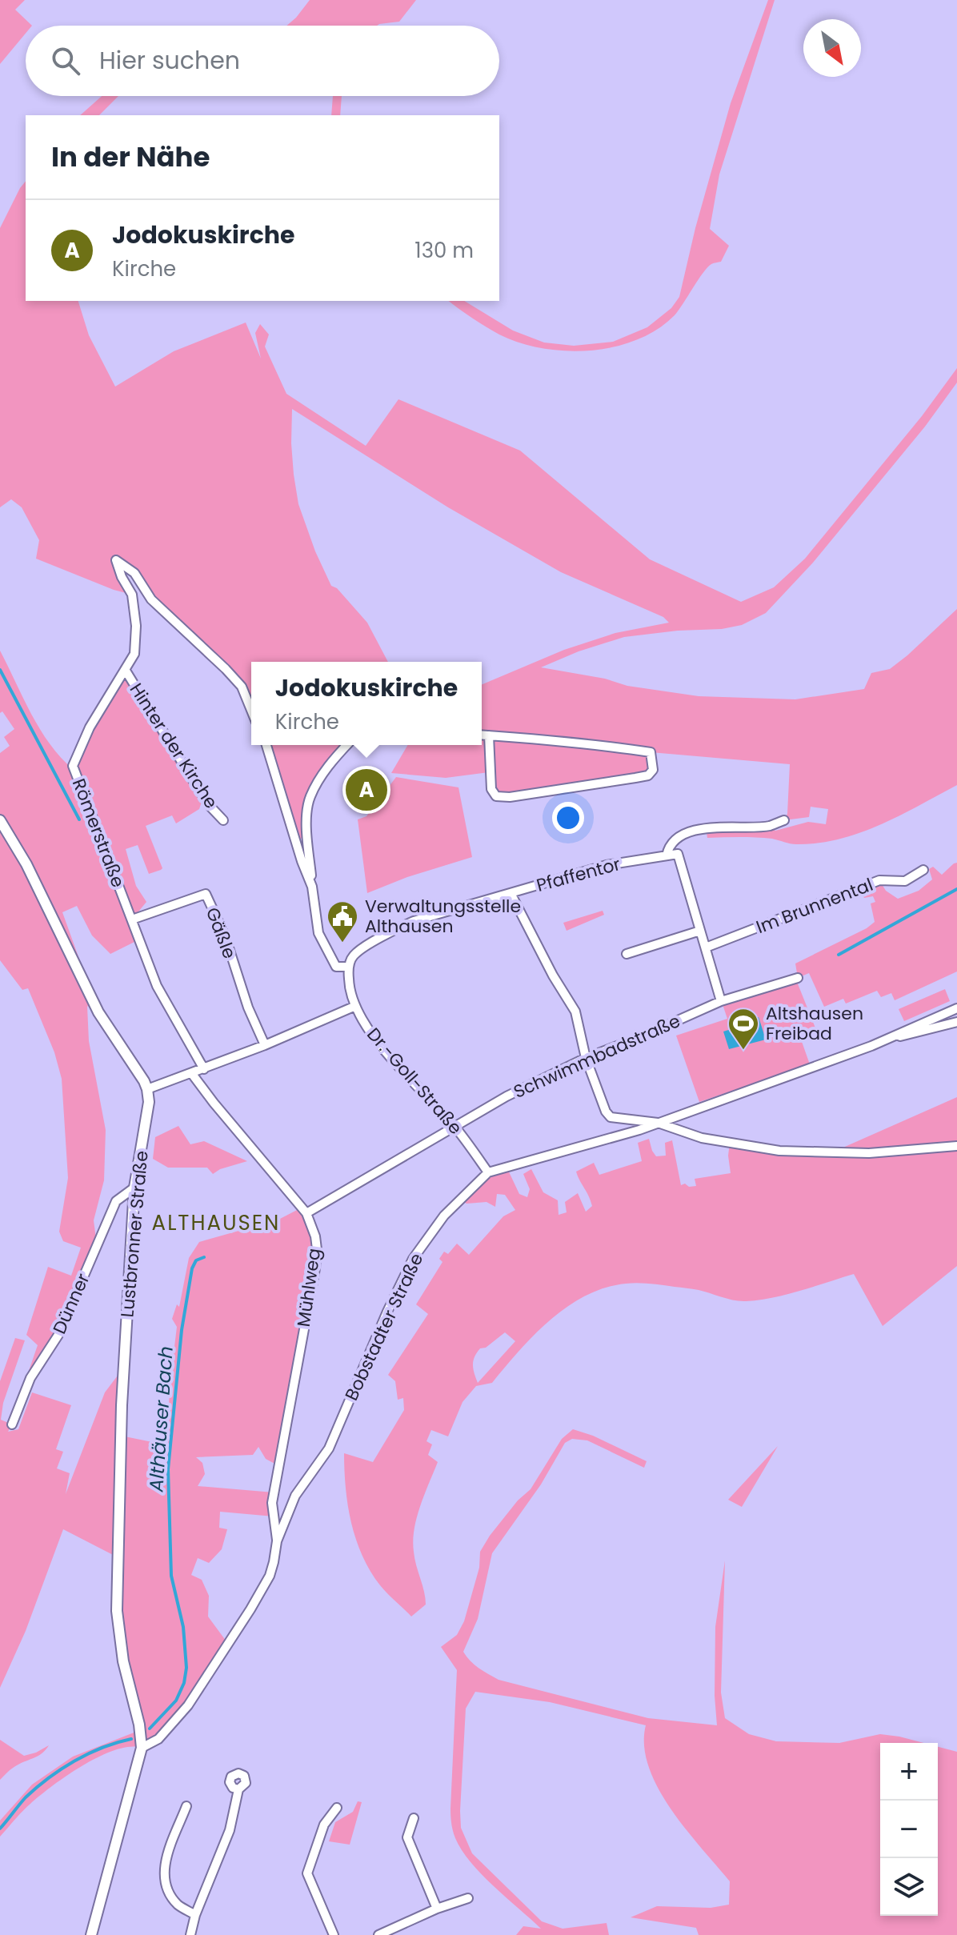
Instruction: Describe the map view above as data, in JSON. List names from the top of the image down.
{
  "streets": {
    "street": [
      "Hinter der Kirche",
      "Römerstraße",
      "Pfaffentor",
      "Im Brunnental",
      "Gäßle",
      "Schwimmbadstraße",
      "Dr.-Goll-Straße",
      "Lustbronner Straße",
      "Mühlweg",
      "Dünner",
      "Bobstadter Straße"
    ]
  },
  "crossings": [
    ["Hinter der Kirche", "Römerstraße"],
    ["Römerstraße", "Gäßle"],
    ["Schwimmbadstraße", "Dr.-Goll-Straße"],
    ["Schwimmbadstraße", "Mühlweg"],
    ["Dr.-Goll-Straße", "Bobstadter Straße"],
    ["Lustbronner Straße", "Dünner"],
    ["Lustbronner Straße", "Bobstadter Straße"],
    ["Mühlweg", "Bobstadter Straße"]
  ],
  "districts": ["ALTHAUSEN"],
  "water": ["Althäuser Bach"],
  "places": {
    "public building": ["Verwaltungsstelle Althausen"],
    "sports": ["Altshausen Freibad"]
  },
  "north": "bottom right",
  "page": {
    "search": "Hier suchen",
    "heading": "In der Nähe",
    "list": [
      {
        "mark": "A",
        "name": "Jodokuskirche",
        "note": "Kirche",
        "value": "130 m"
      }
    ],
    "popup": ["Jodokuskirche", "Kirche"],
    "pins": "A",
    "map_buttons": ["+", "−"]
  }
}
